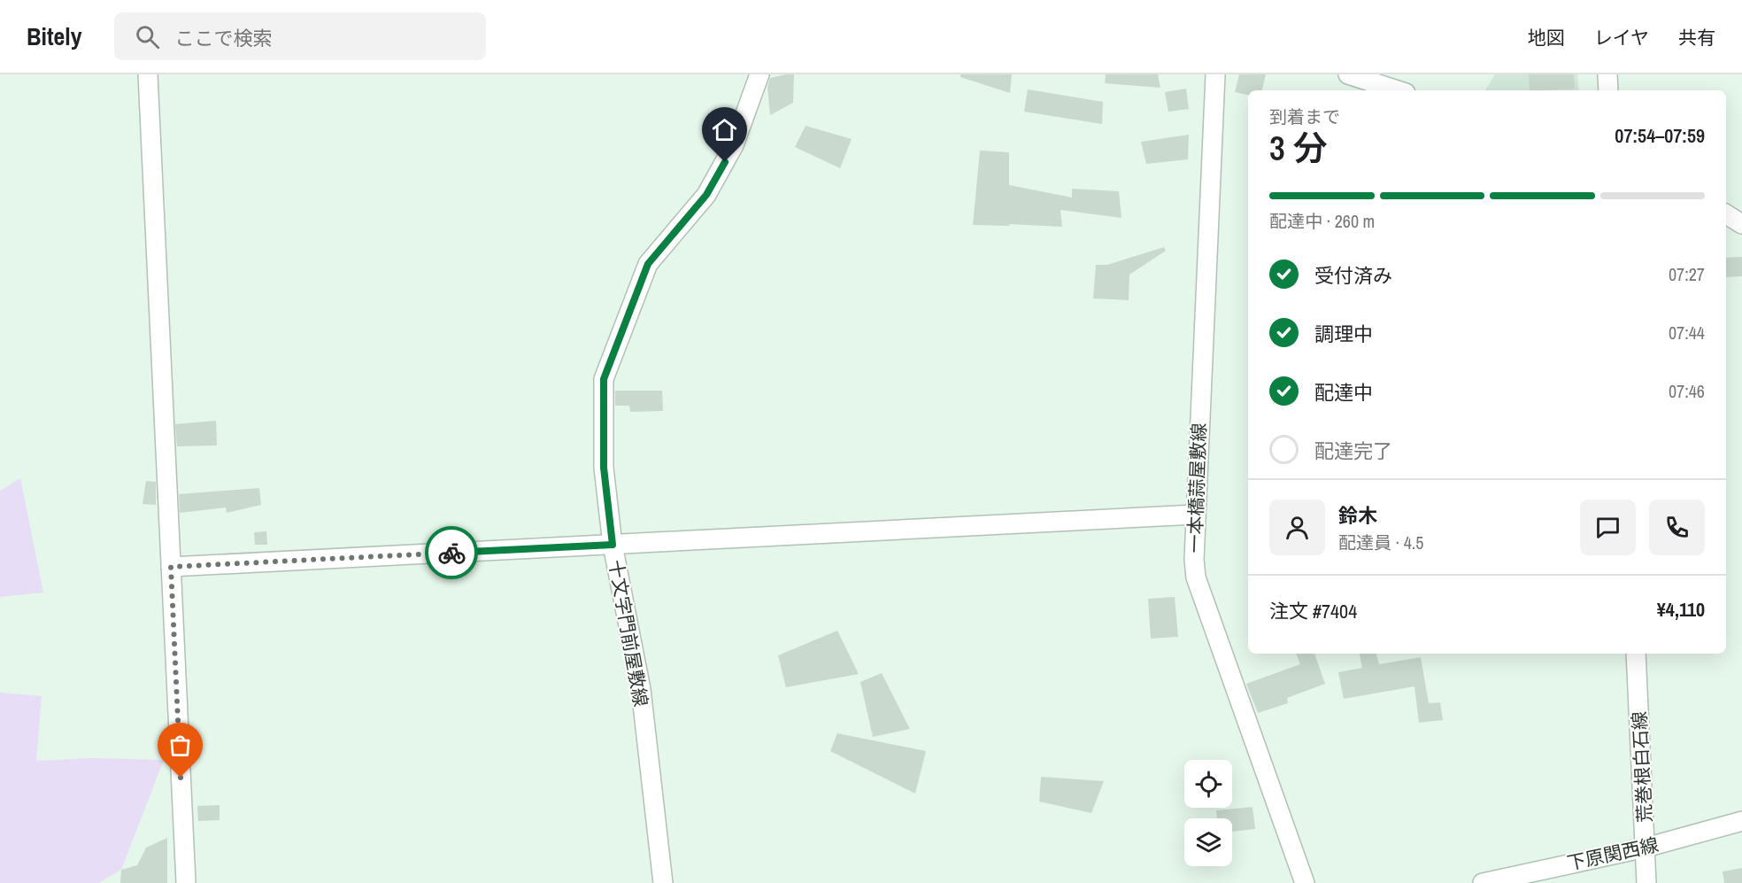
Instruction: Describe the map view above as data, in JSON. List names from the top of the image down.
{
  "streets": {
    "street": [
      "一本橋蒜屋敷線",
      "十文字門前屋敷線",
      "荒巻根白石線",
      "下原関西線"
    ]
  },
  "crossings": [
    ["荒巻根白石線", "下原関西線"]
  ],
  "page": {
    "header": "Bitely",
    "search": "ここで検索",
    "nav": ["地図", "レイヤ", "共有"],
    "heading": ["3 分", "到着まで", "07:54–07:59"],
    "panel": [
      "鈴木",
      "配達員 · 4.5",
      "注文 #7404",
      "¥4,110"
    ],
    "bar": "配達中 · 260 m",
    "list": [
      ["受付済み", "07:27"],
      ["調理中", "07:44"],
      ["配達中", "07:46"],
      "配達完了"
    ]
  }
}
